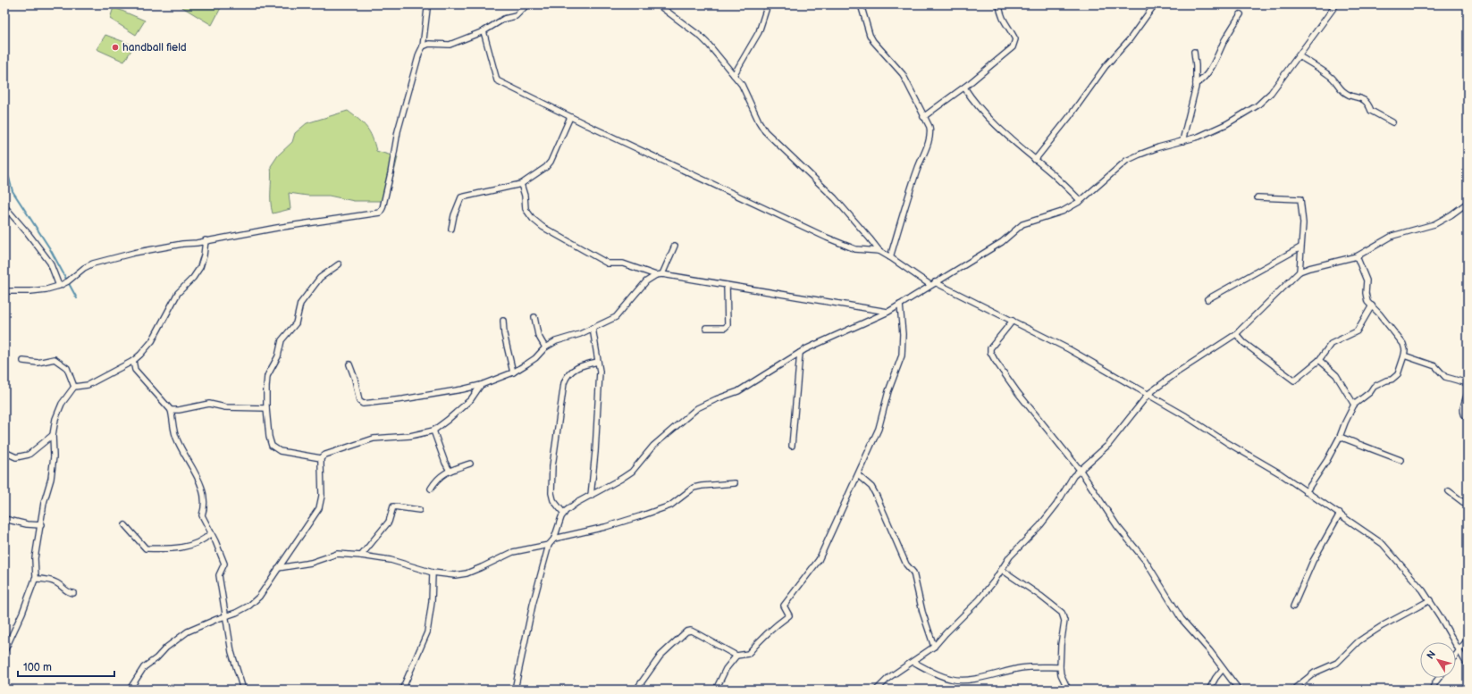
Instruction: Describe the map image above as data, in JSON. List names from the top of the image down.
{
  "places": ["handball field"],
  "scale_bar": "100 m",
  "north": "top left"
}
